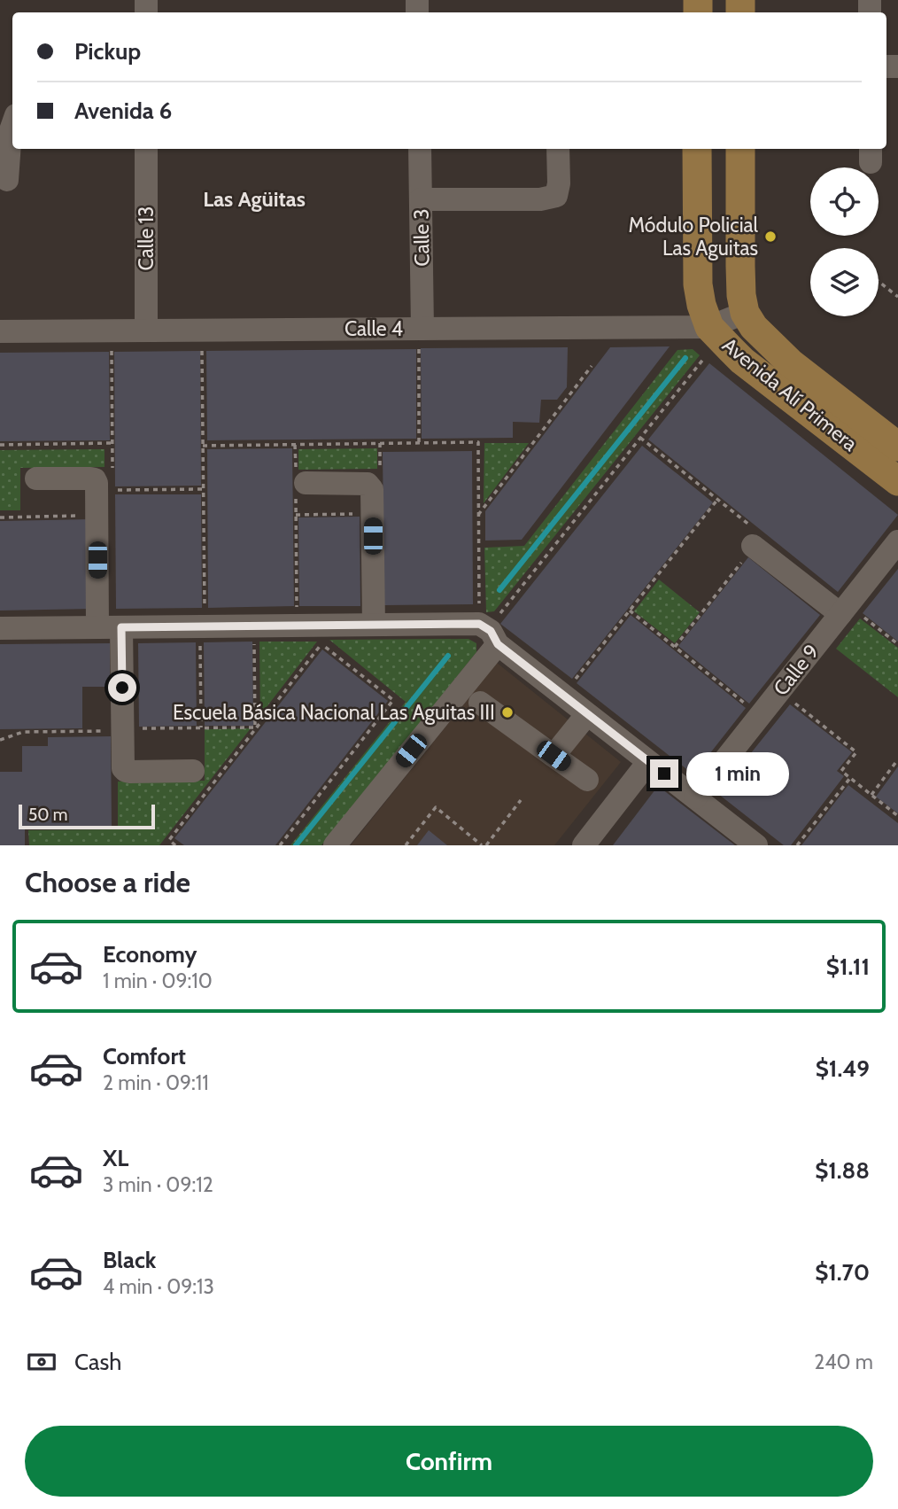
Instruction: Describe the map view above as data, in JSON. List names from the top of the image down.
{
  "streets": {
    "main road": ["Avenida Alí Primera"],
    "street": [
      "Calle 3",
      "Calle 13",
      "Calle 4",
      "Calle 9"
    ]
  },
  "crossings": [
    ["Calle 3", "Calle 4"],
    ["Calle 13", "Calle 4"],
    ["Calle 4", "Avenida Alí Primera"]
  ],
  "districts": ["Las Agüitas"],
  "places": ["Módulo Policial Las Aguitas", "Escuela Básica Nacional Las Aguitas III"],
  "scale_bar": "50 m",
  "page": {
    "banner": ["Pickup", "Avenida 6"],
    "bubble": "1 min",
    "scale": "50 m",
    "heading": "Choose a ride",
    "list": [
      {
        "name": "Economy",
        "note": "1 min · 09:10",
        "value": "$1.11"
      },
      {
        "name": "Comfort",
        "note": "2 min · 09:11",
        "value": "$1.49"
      },
      {
        "name": "XL",
        "note": "3 min · 09:12",
        "value": "$1.88"
      },
      {
        "name": "Black",
        "note": "4 min · 09:13",
        "value": "$1.70"
      }
    ],
    "pay": ["Cash", "240 m"],
    "buttons": "Confirm"
  }
}
